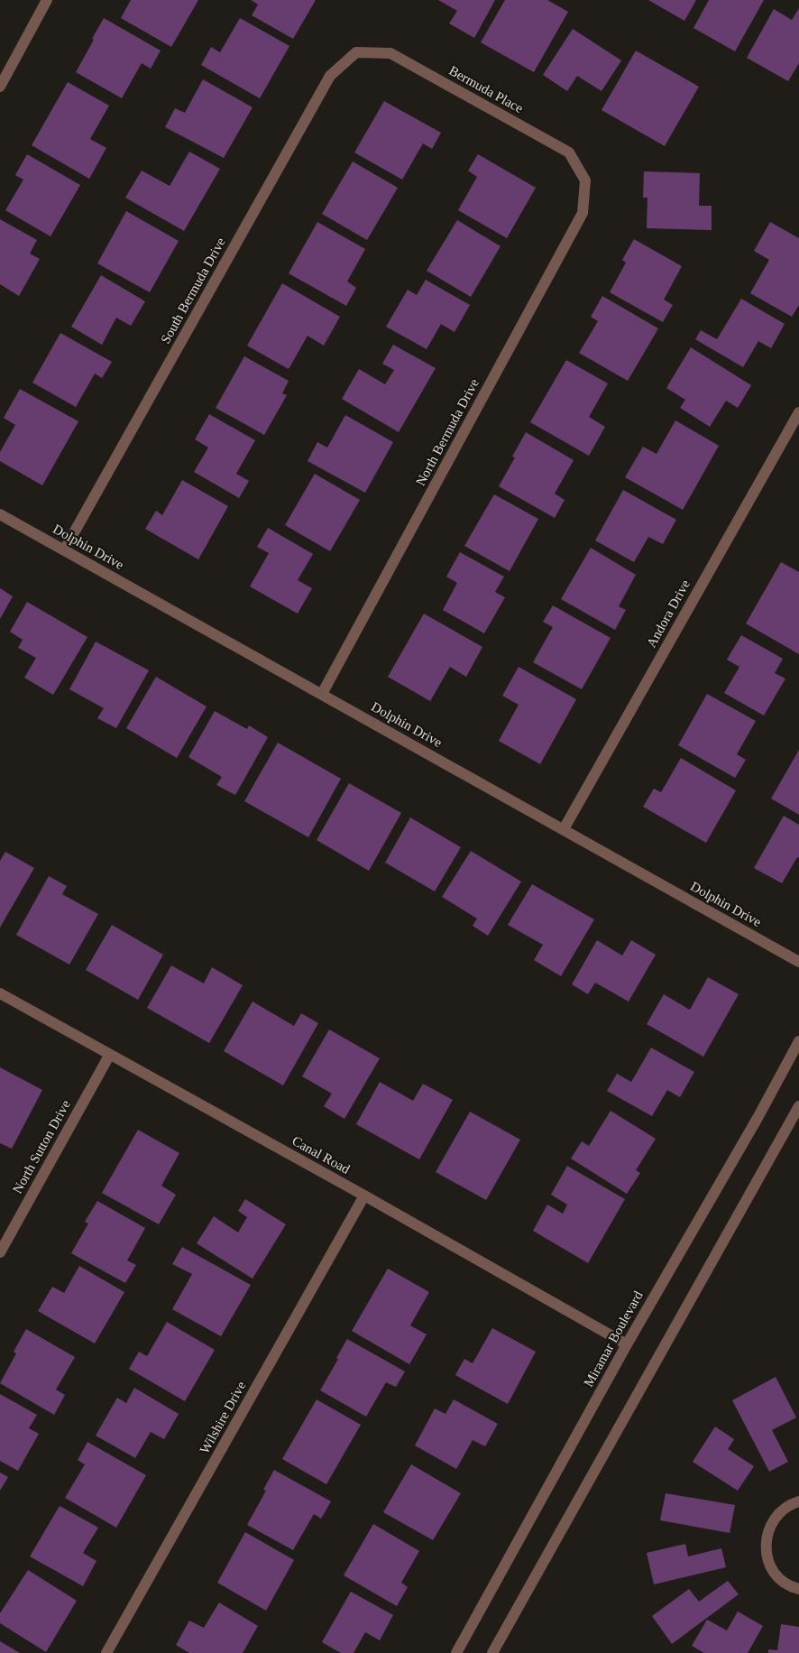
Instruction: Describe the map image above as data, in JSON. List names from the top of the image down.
{
  "streets": {
    "street": [
      "Bermuda Place",
      "South Bermuda Drive",
      "North Bermuda Drive",
      "Dolphin Drive",
      "Andora Drive",
      "North Sutton Drive",
      "Canal Road",
      "Miramar Boulevard",
      "Wilshire Drive"
    ]
  },
  "crossings": [
    ["Bermuda Place", "South Bermuda Drive"],
    ["Bermuda Place", "North Bermuda Drive"],
    ["South Bermuda Drive", "Dolphin Drive"],
    ["North Bermuda Drive", "Dolphin Drive"],
    ["Dolphin Drive", "Andora Drive"],
    ["North Sutton Drive", "Canal Road"],
    ["Canal Road", "Miramar Boulevard"],
    ["Canal Road", "Wilshire Drive"]
  ]
}
